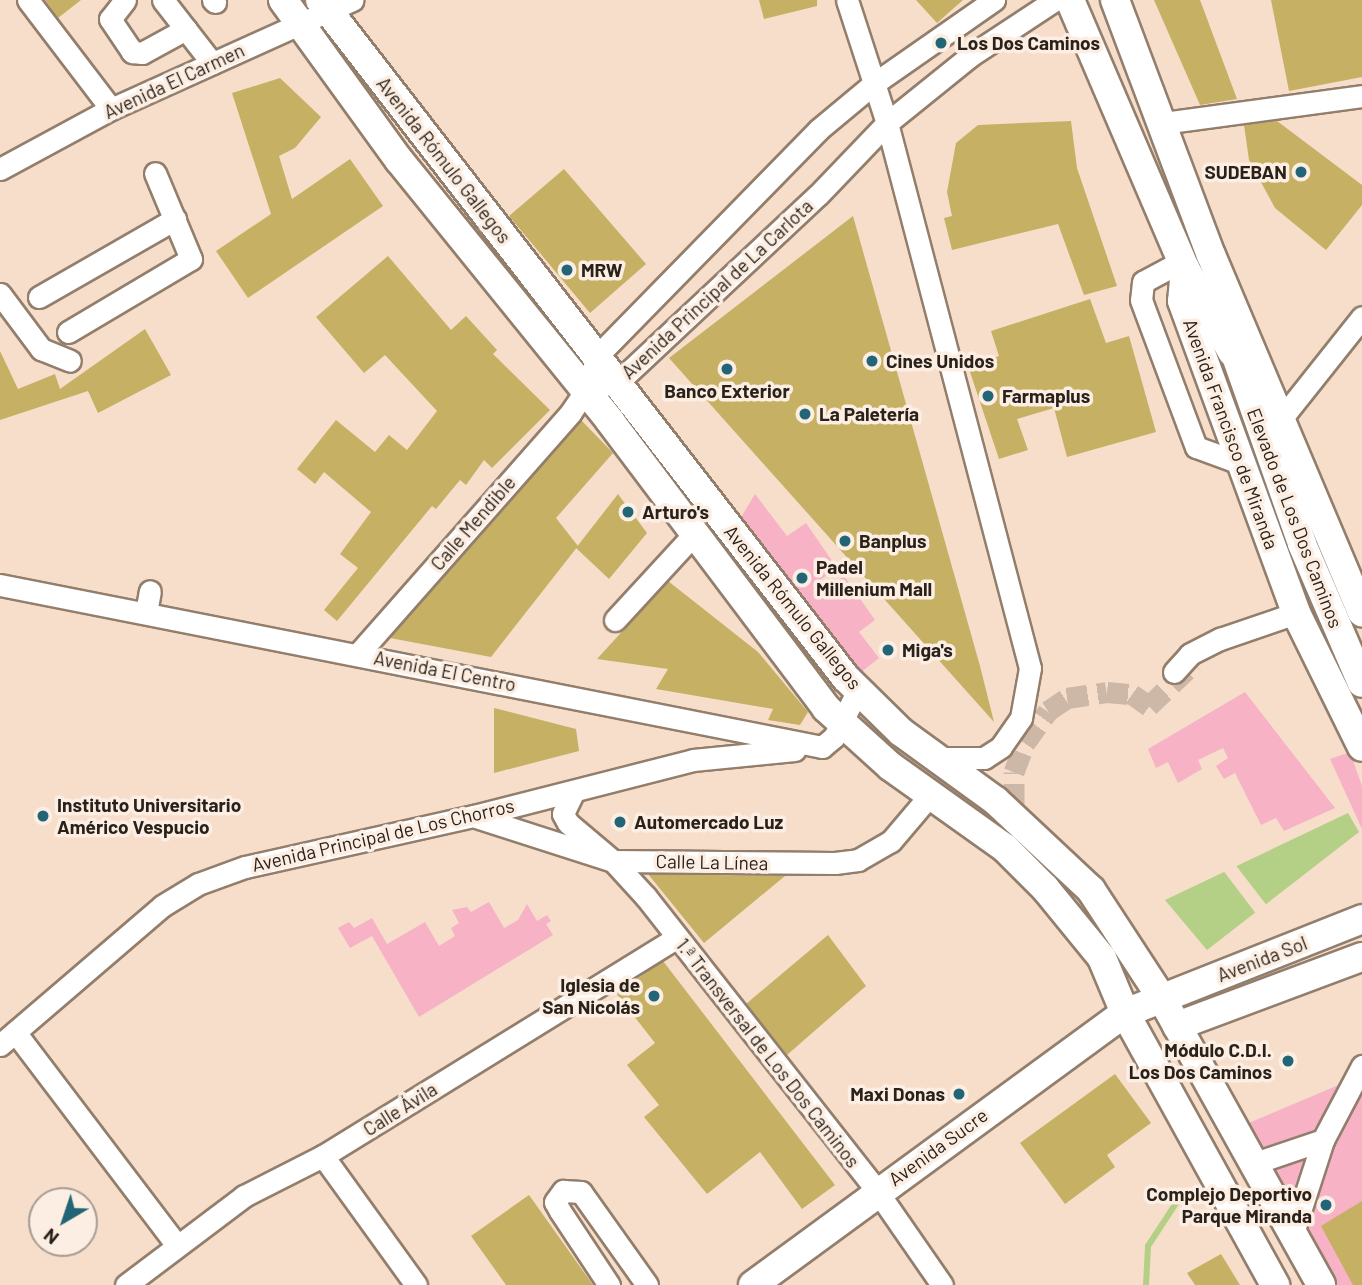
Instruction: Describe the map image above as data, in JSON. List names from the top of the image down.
{
  "streets": {
    "main road": [
      "Avenida Rómulo Gallegos",
      "Avenida Francisco de Miranda",
      "Elevado de Los Dos Caminos",
      "Avenida Sol",
      "Avenida Sucre"
    ],
    "street": [
      "Avenida El Carmen",
      "Avenida Principal de La Carlota",
      "Calle Mendible",
      "Avenida El Centro",
      "Avenida Principal de Los Chorros",
      "Calle La Línea",
      "1.ª Transversal de Los Dos Caminos",
      "Calle Ávila"
    ]
  },
  "crossings": [
    ["Avenida El Carmen", "Avenida Rómulo Gallegos"],
    ["Avenida Rómulo Gallegos", "Avenida Principal de La Carlota"],
    ["Avenida Rómulo Gallegos", "Calle Mendible"],
    ["Avenida Rómulo Gallegos", "Calle La Línea"],
    ["Avenida Rómulo Gallegos", "Avenida Sol"],
    ["Avenida Rómulo Gallegos", "Avenida Sucre"],
    ["Avenida Principal de La Carlota", "Calle Mendible"],
    ["Avenida Francisco de Miranda", "Elevado de Los Dos Caminos"],
    ["Calle Mendible", "Avenida El Centro"],
    ["Avenida El Centro", "Avenida Principal de Los Chorros"],
    ["Avenida Principal de Los Chorros", "Calle La Línea"],
    ["Calle La Línea", "1.ª Transversal de Los Dos Caminos"],
    ["Avenida Sol", "Avenida Sucre"],
    ["1.ª Transversal de Los Dos Caminos", "Calle Ávila"],
    ["1.ª Transversal de Los Dos Caminos", "Avenida Sucre"]
  ],
  "places": [
    "Los Dos Caminos",
    "SUDEBAN",
    "MRW",
    "Cines Unidos",
    "Banco Exterior",
    "Farmaplus",
    "La Paletería",
    "Arturo's",
    "Banplus",
    "Padel Millenium Mall",
    "Miga's",
    "Instituto Universitario Américo Vespucio",
    "Automercado Luz",
    "Iglesia de San Nicolás",
    "Módulo C.D.I. Los Dos Caminos",
    "Maxi Donas",
    "Complejo Deportivo Parque Miranda"
  ],
  "north": "bottom left"
}
